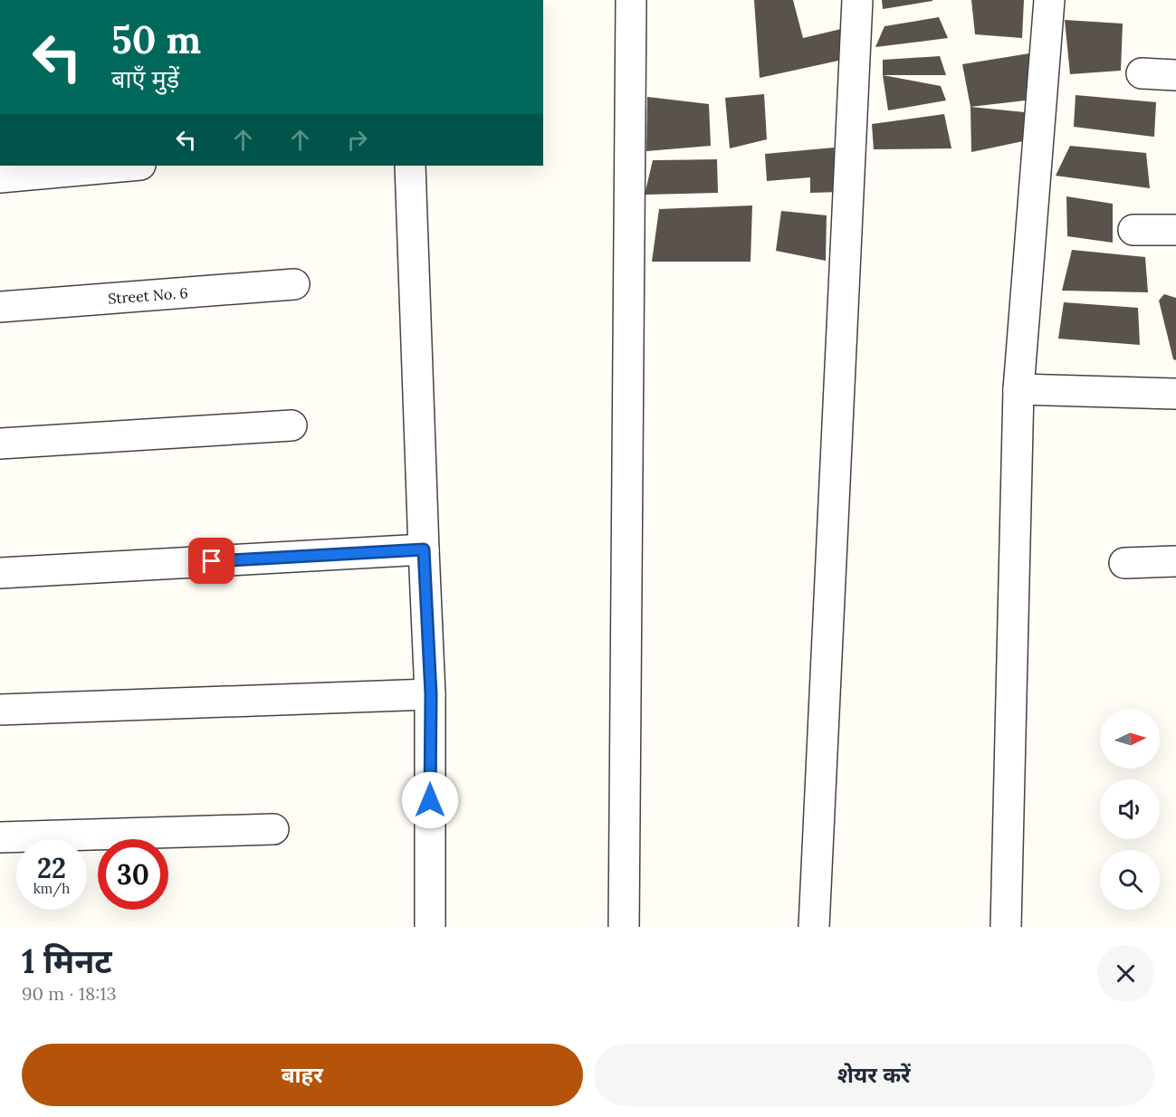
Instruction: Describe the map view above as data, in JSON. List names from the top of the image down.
{
  "streets": {
    "street": ["Street No. 6"]
  },
  "north": "right",
  "page": {
    "turn": ["50 m", "बाएँ मुड़ें"],
    "speed": "22 km/h",
    "limit": "30",
    "heading": ["1 मिनट", "90 m · 18:13"],
    "buttons": ["बाहर", "शेयर करें"]
  }
}
